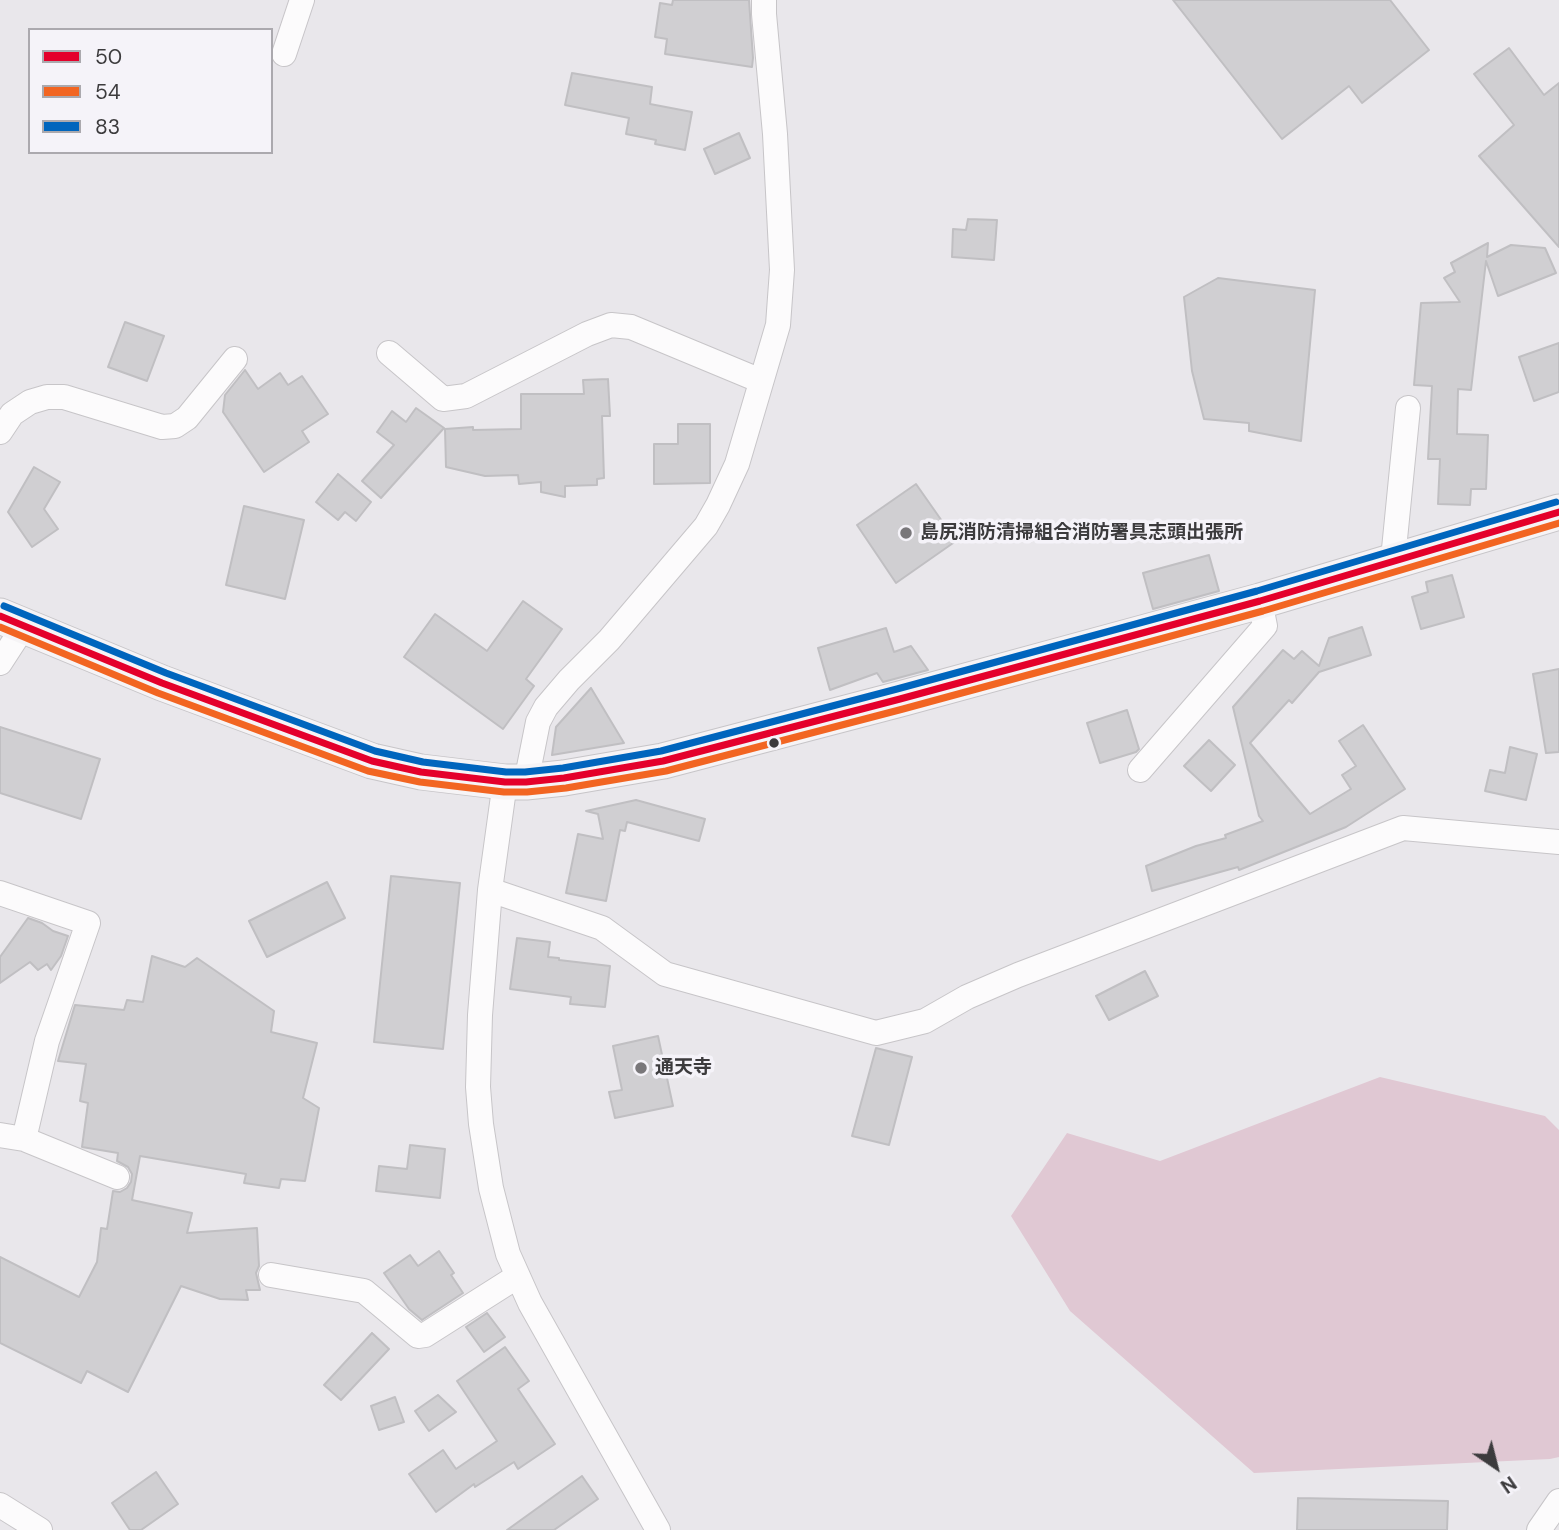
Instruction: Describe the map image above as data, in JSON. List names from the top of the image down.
{
  "places": ["島尻消防清掃組合消防署具志頭出張所", "通天寺"],
  "lines": ["transit line 83", "transit line 50", "transit line 54"],
  "legend": ["50", "54", "83"],
  "north": "bottom right"
}
